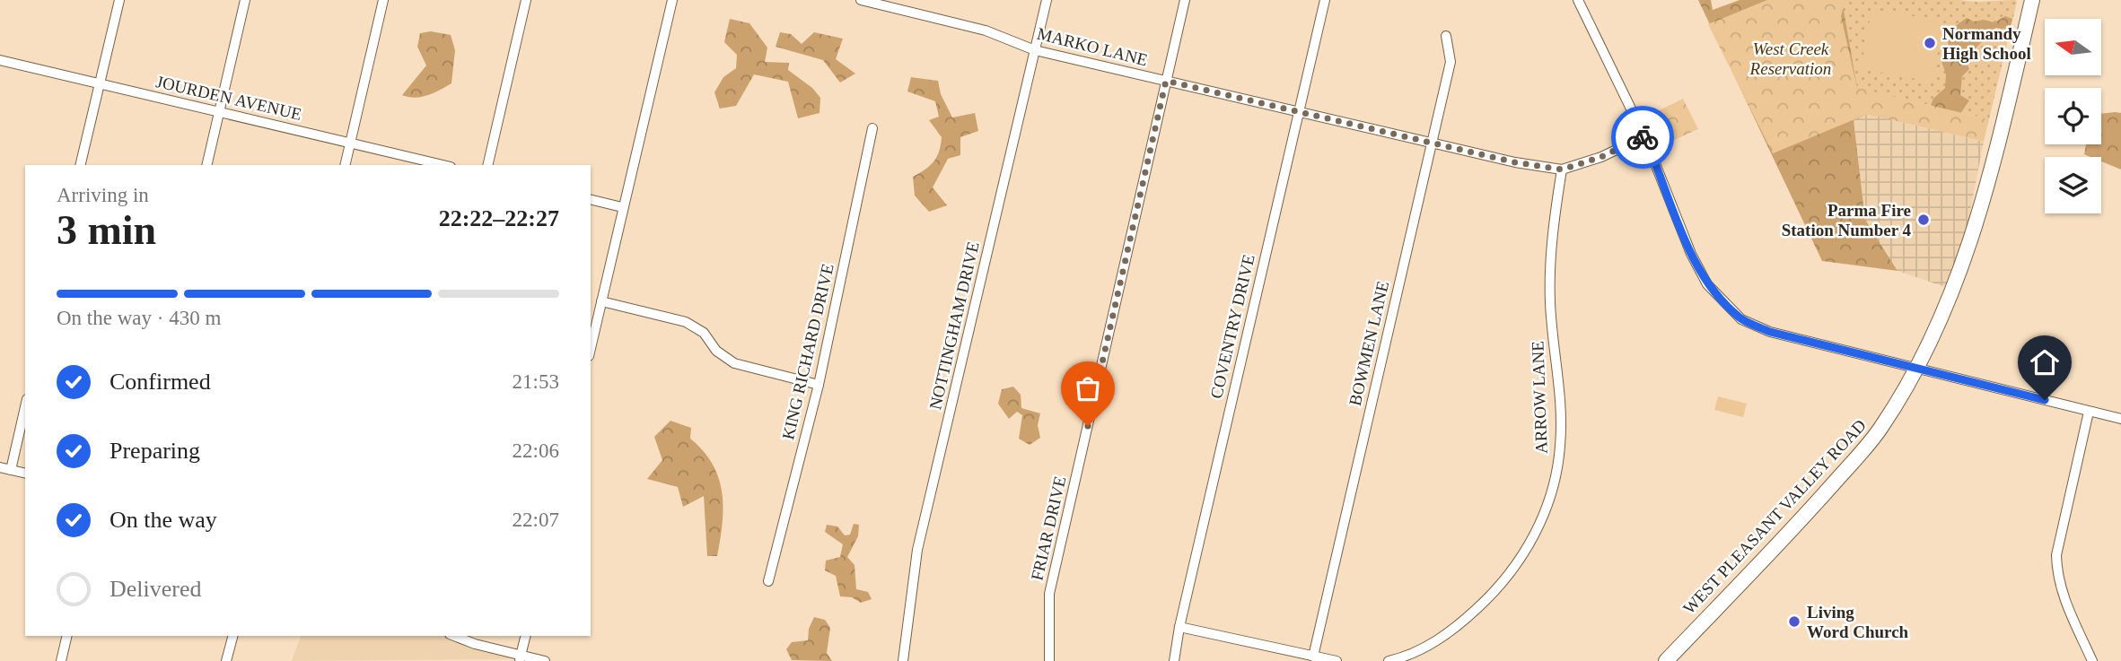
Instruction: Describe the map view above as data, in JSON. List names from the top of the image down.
{
  "streets": {
    "main road": ["WEST PLEASANT VALLEY ROAD"],
    "street": [
      "MARKO LANE",
      "JOURDEN AVENUE",
      "NOTTINGHAM DRIVE",
      "COVENTRY DRIVE",
      "BOWMEN LANE",
      "KING RICHARD DRIVE",
      "ARROW LANE",
      "FRIAR DRIVE"
    ]
  },
  "crossings": [
    ["MARKO LANE", "NOTTINGHAM DRIVE"],
    ["MARKO LANE", "COVENTRY DRIVE"],
    ["MARKO LANE", "BOWMEN LANE"],
    ["MARKO LANE", "ARROW LANE"],
    ["MARKO LANE", "FRIAR DRIVE"]
  ],
  "parks": ["West Creek Reservation"],
  "places": ["Normandy High School", "Parma Fire Station Number 4", "Living Word Church"],
  "north": "left",
  "page": {
    "heading": ["3 min", "Arriving in", "22:22–22:27"],
    "bar": "On the way · 430 m",
    "list": [
      ["Confirmed", "21:53"],
      ["Preparing", "22:06"],
      ["On the way", "22:07"],
      "Delivered"
    ]
  }
}
